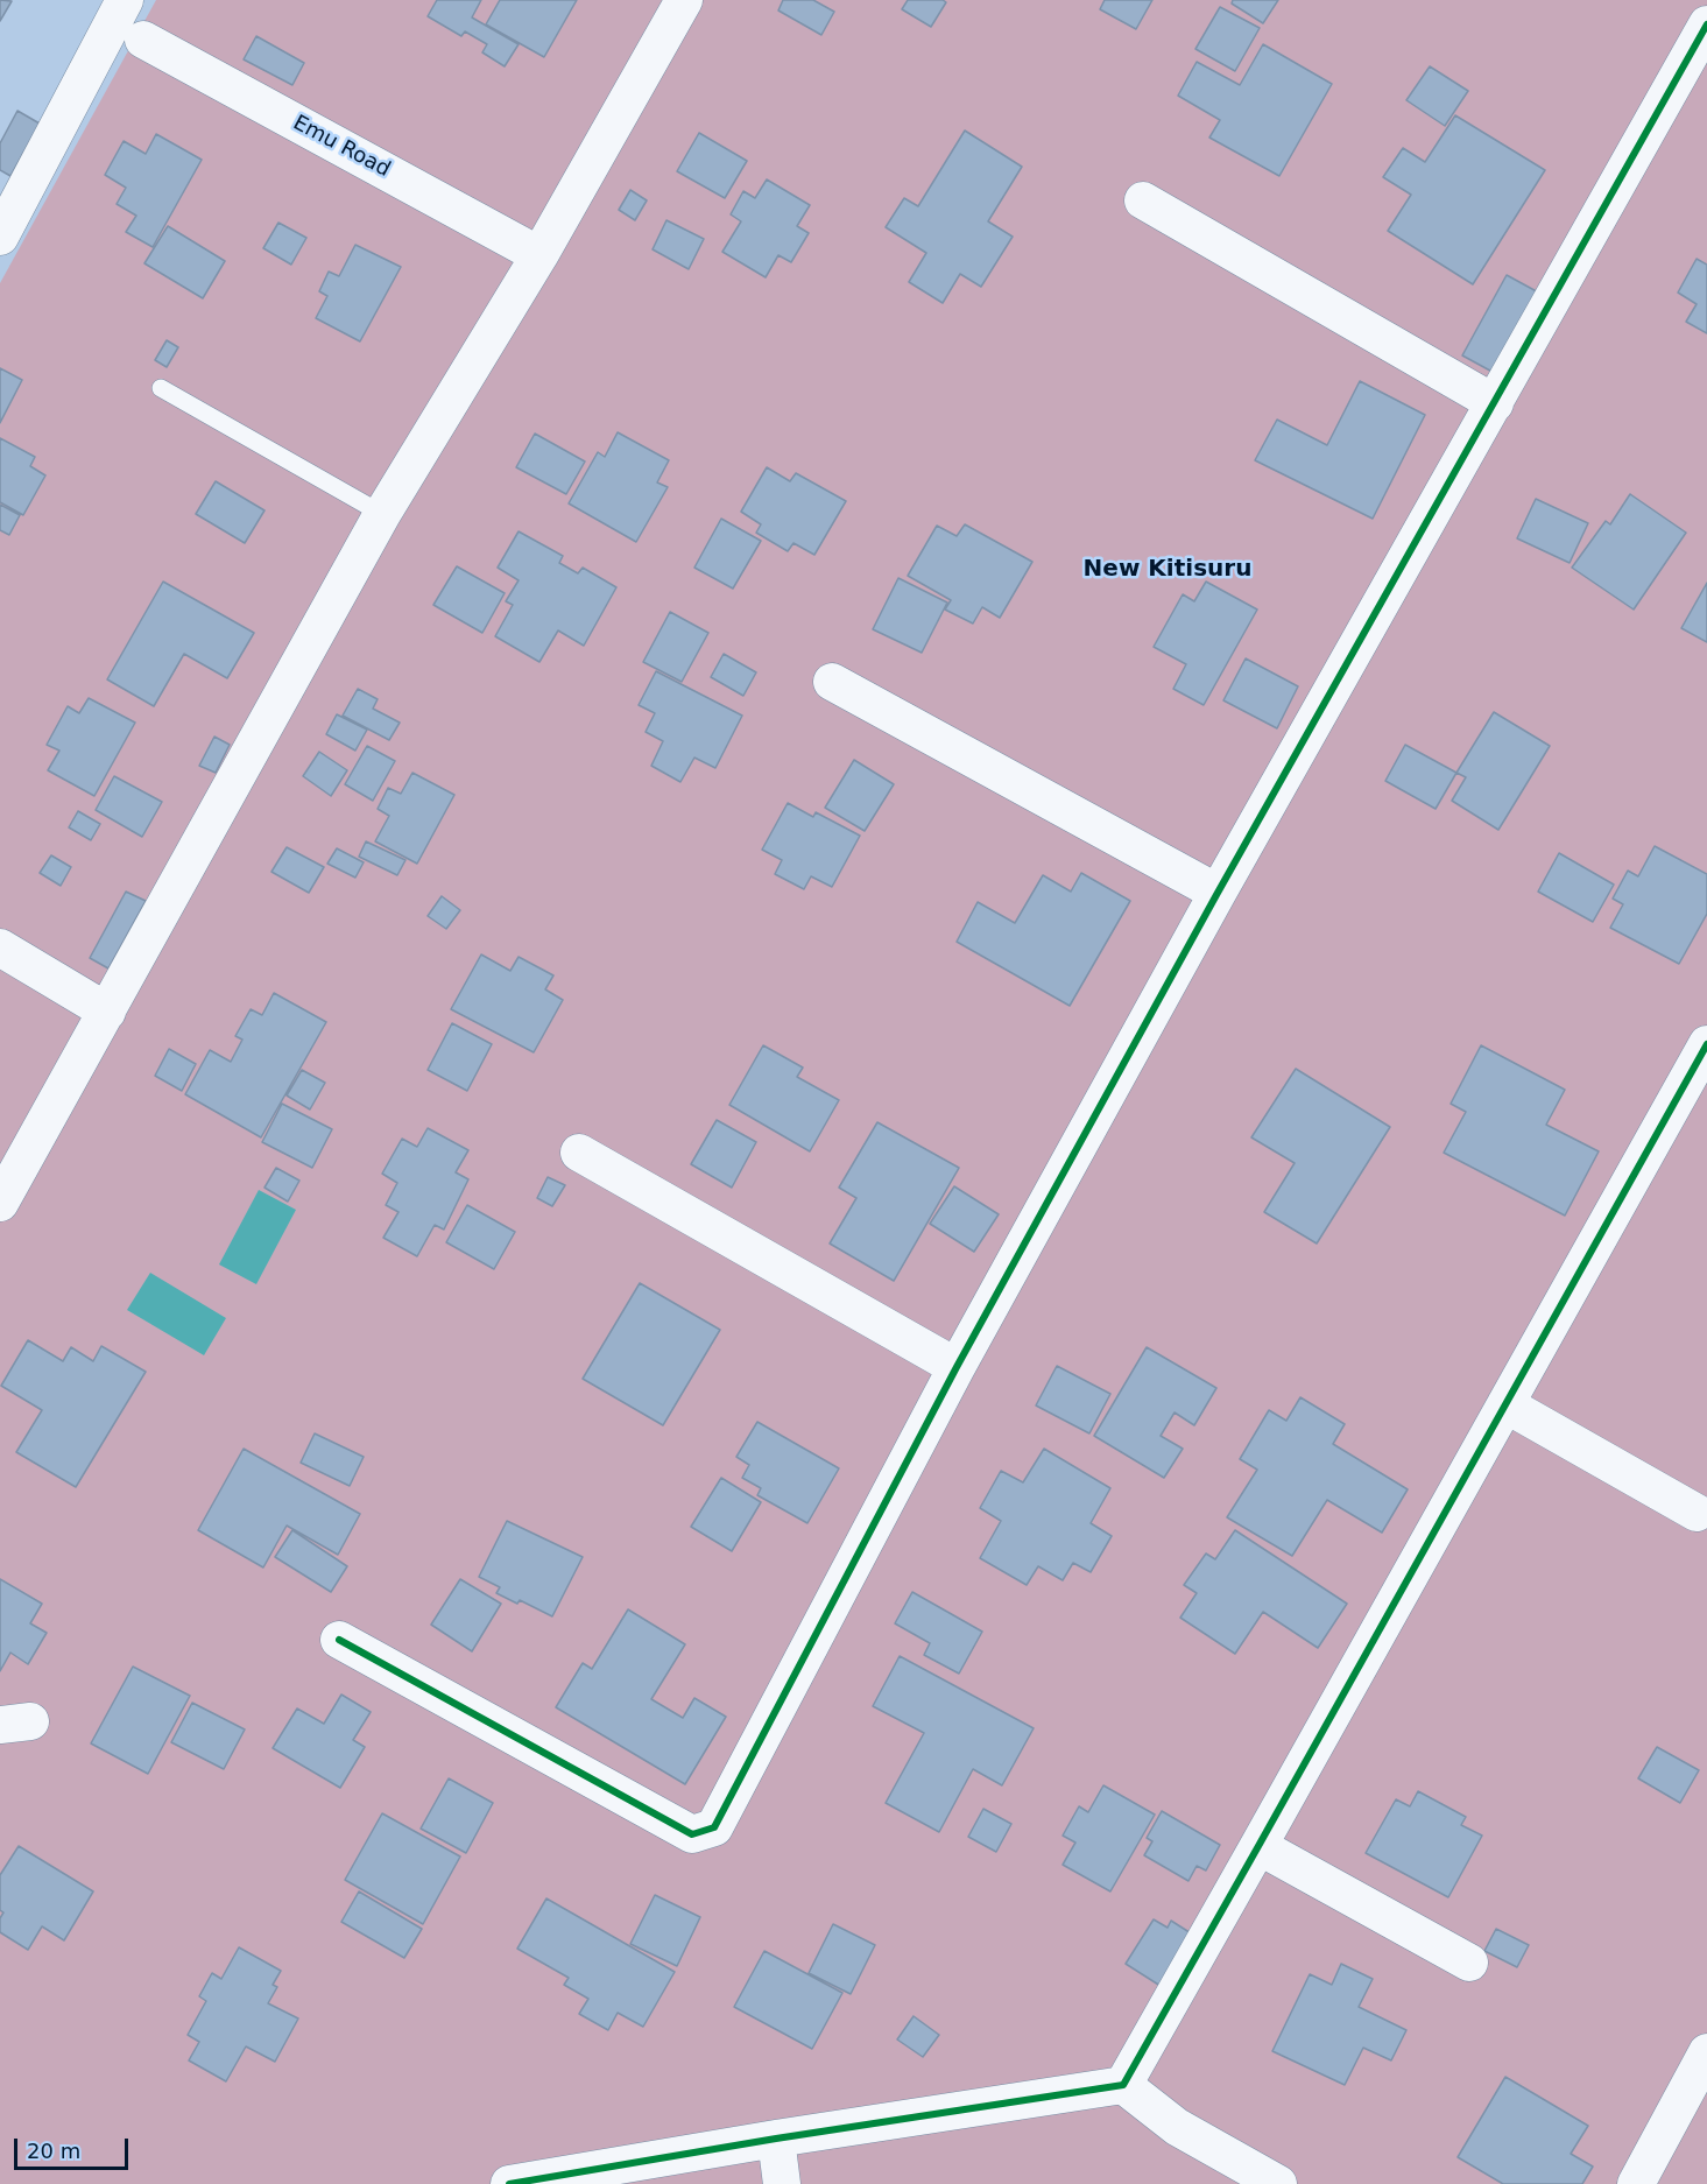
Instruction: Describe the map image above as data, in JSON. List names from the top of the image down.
{
  "streets": {
    "street": ["Emu Road"]
  },
  "districts": ["New Kitisuru"],
  "scale_bar": "20 m"
}
